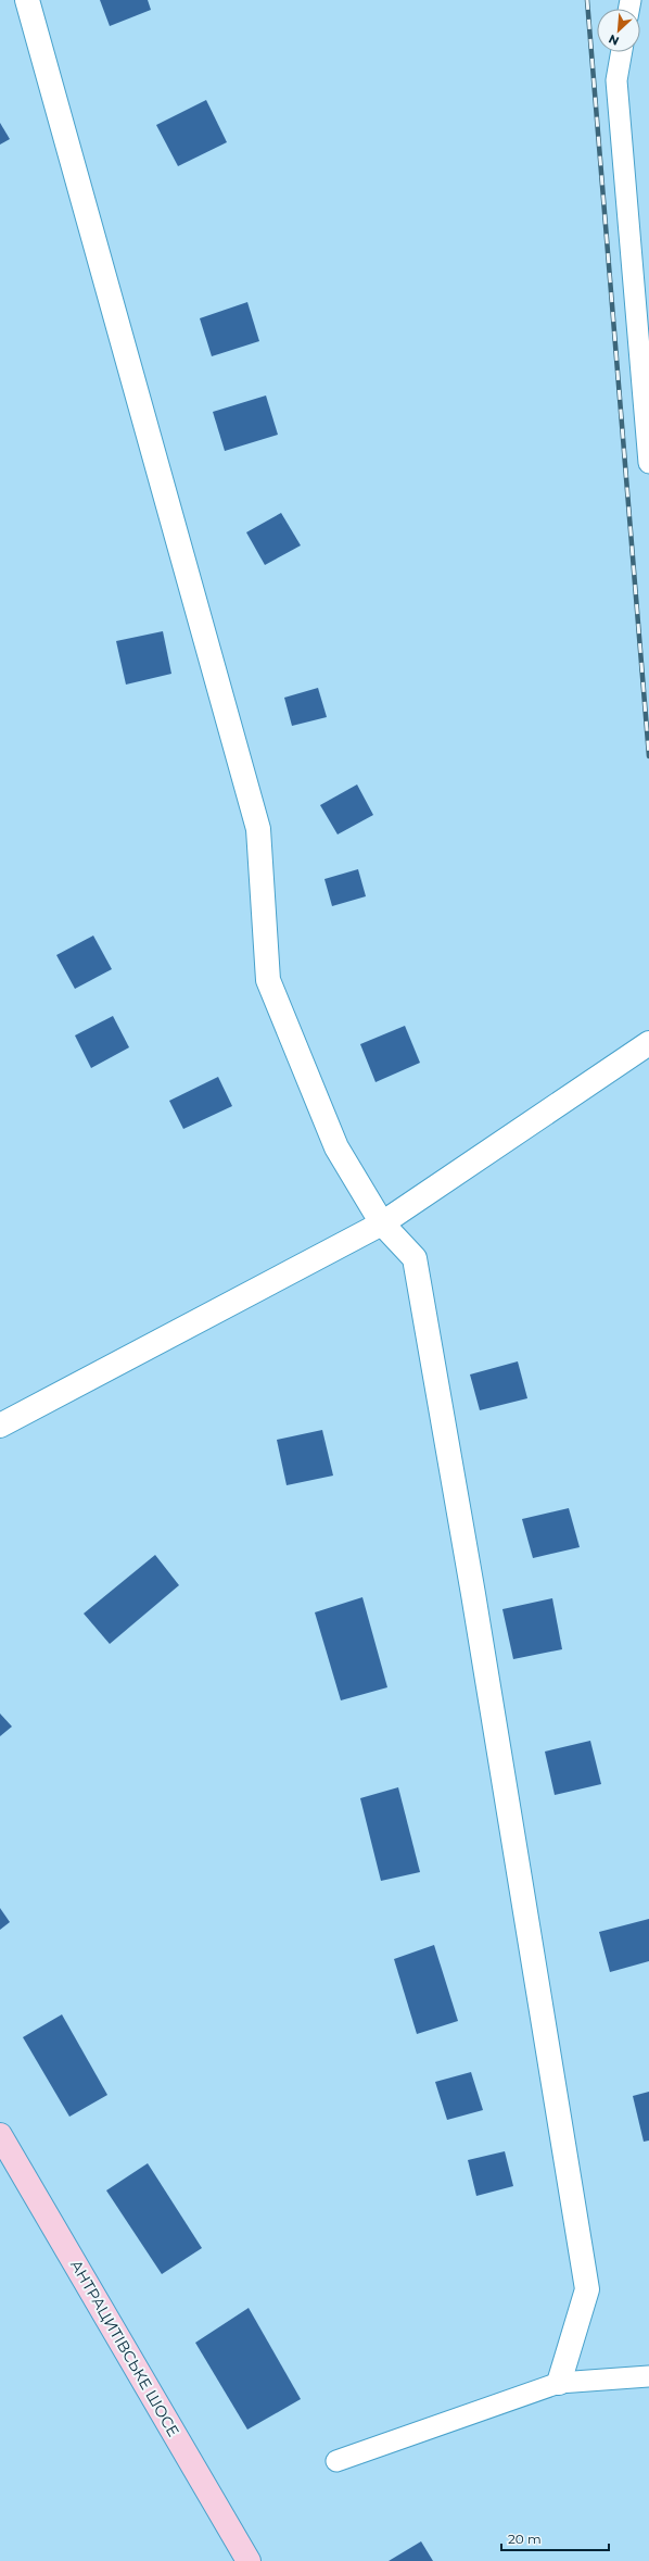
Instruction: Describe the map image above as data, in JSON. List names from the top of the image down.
{
  "streets": {
    "main road": ["АНТРАЦИТІВСЬКЕ ШОСЕ"]
  },
  "scale_bar": "20 m",
  "north": "bottom left"
}
